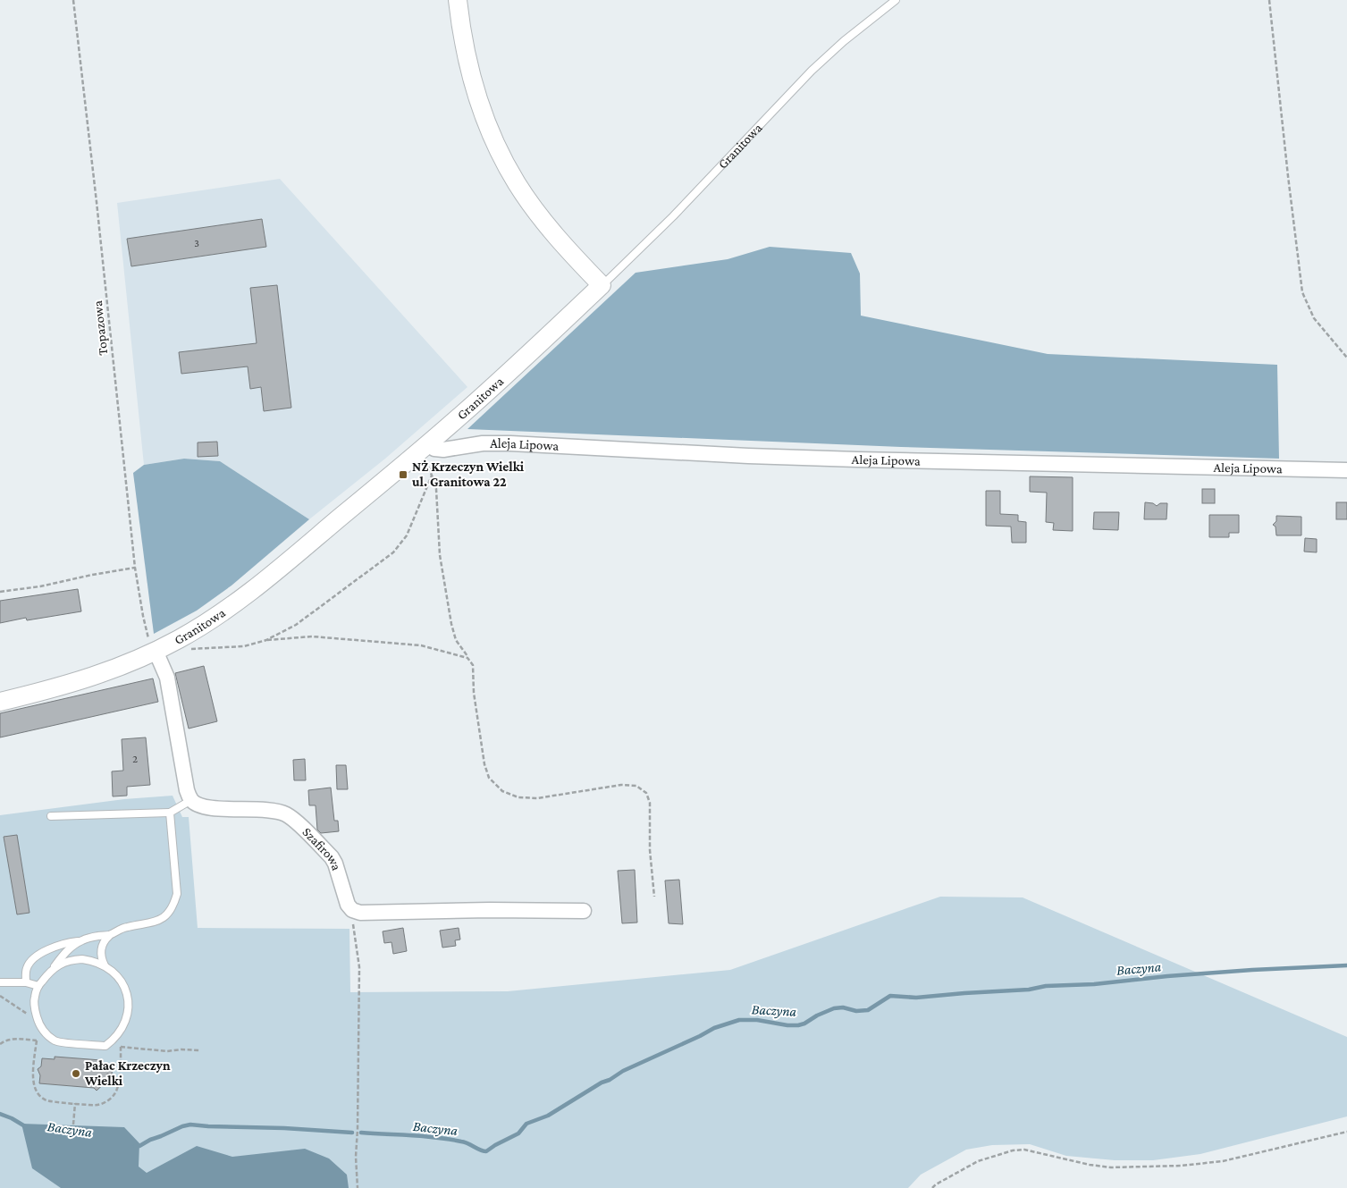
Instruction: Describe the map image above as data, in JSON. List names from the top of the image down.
{
  "streets": {
    "street": ["Granitowa", "Aleja Lipowa", "Szafirowa"],
    "path": ["Topazowa"]
  },
  "crossings": [
    ["Granitowa", "Topazowa"],
    ["Granitowa", "Aleja Lipowa"]
  ],
  "water": ["Baczyna"],
  "places": {
    "transit": ["NŻ Krzeczyn Wielki ul. Granitowa 22"],
    "other": ["Pałac Krzeczyn Wielki"]
  },
  "house_numbers": ["3", "2"]
}
